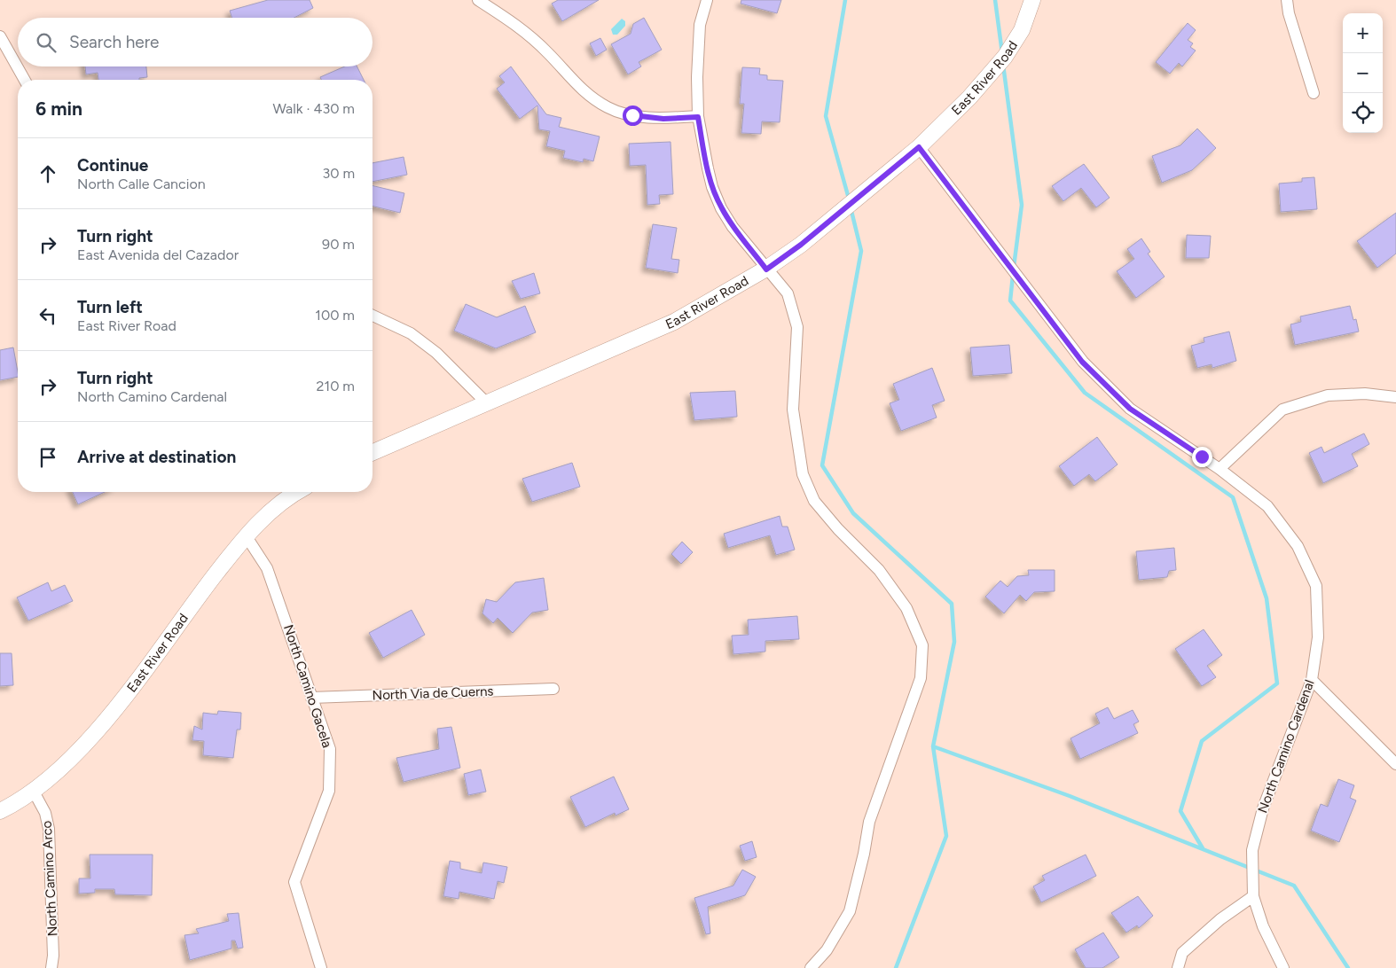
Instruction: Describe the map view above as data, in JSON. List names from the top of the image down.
{
  "streets": {
    "street": [
      "East River Road",
      "North Camino Gacela",
      "North Via de Cuerns",
      "North Camino Cardenal",
      "North Camino Arco"
    ]
  },
  "crossings": [
    ["East River Road", "North Camino Gacela"],
    ["East River Road", "North Camino Cardenal"],
    ["East River Road", "North Camino Arco"],
    ["North Camino Gacela", "North Via de Cuerns"]
  ],
  "page": {
    "map_buttons": ["+", "−"],
    "search": "Search here",
    "heading": ["6 min", "Walk · 430 m"],
    "list": [
      ["Continue", "North Calle Cancion", "30 m"],
      ["Turn right", "East Avenida del Cazador", "90 m"],
      ["Turn left", "East River Road", "100 m"],
      ["Turn right", "North Camino Cardenal", "210 m"],
      "Arrive at destination"
    ]
  }
}
